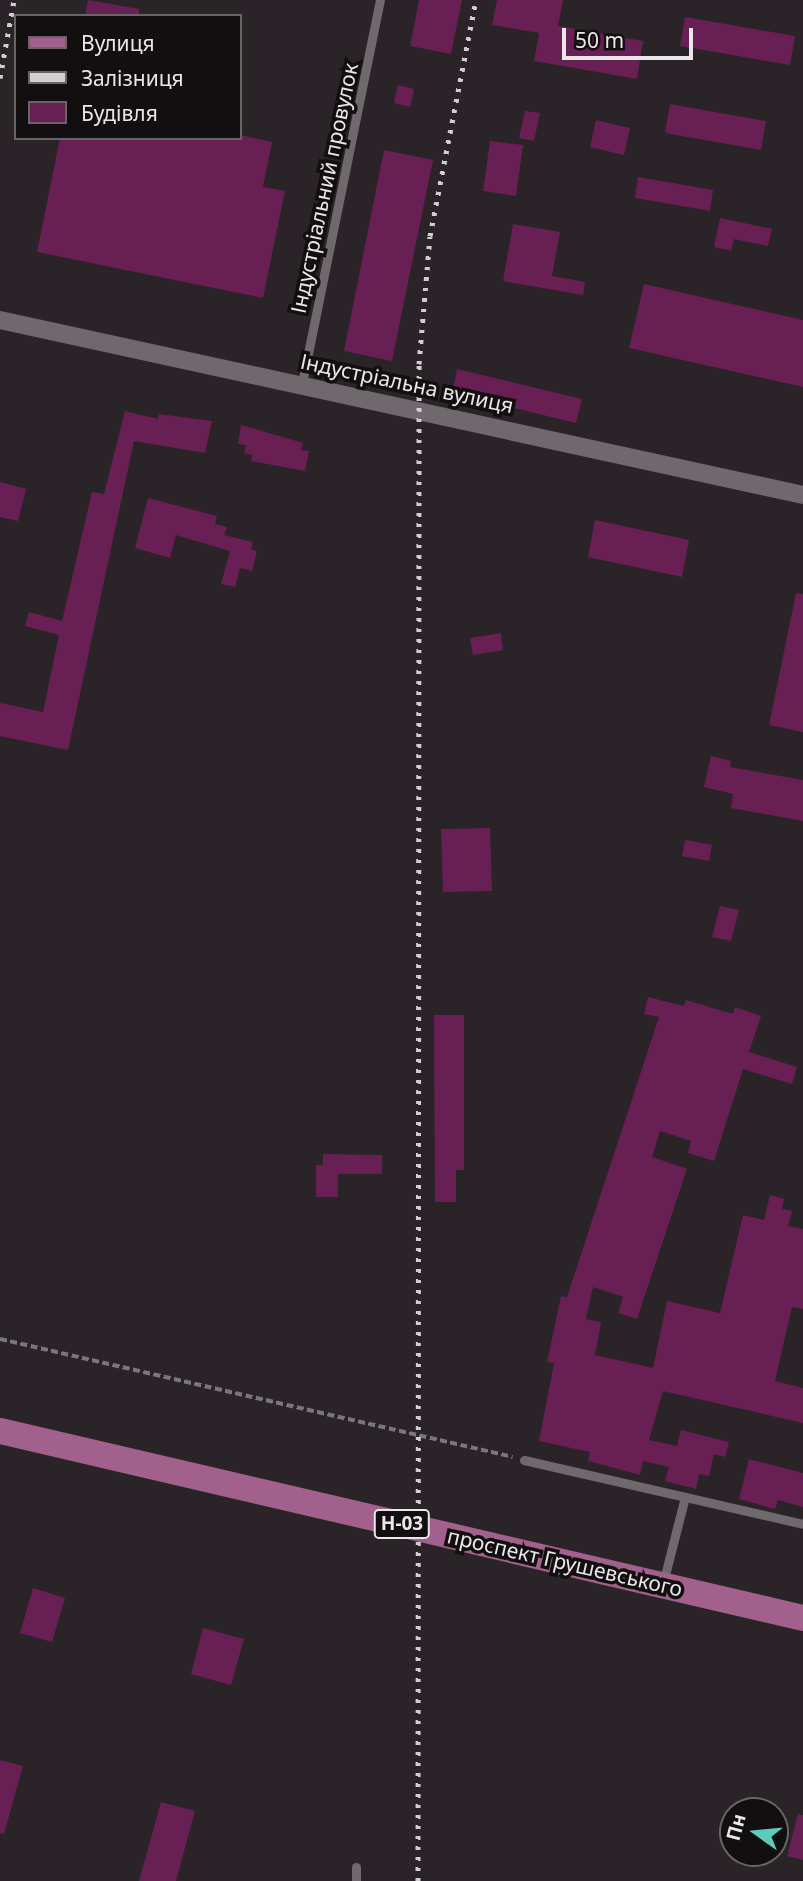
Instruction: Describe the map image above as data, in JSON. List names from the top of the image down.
{
  "streets": {
    "main road": ["Н-03", "проспект Грушевського"],
    "street": ["Індустріальна вулиця"],
    "lane": ["Індустріальний провулок"]
  },
  "crossings": [
    ["Індустріальний провулок", "Індустріальна вулиця"]
  ],
  "legend": ["Вулиця", "Залізниця", "Будівля"],
  "scale_bar": "50 m",
  "north": "left"
}
